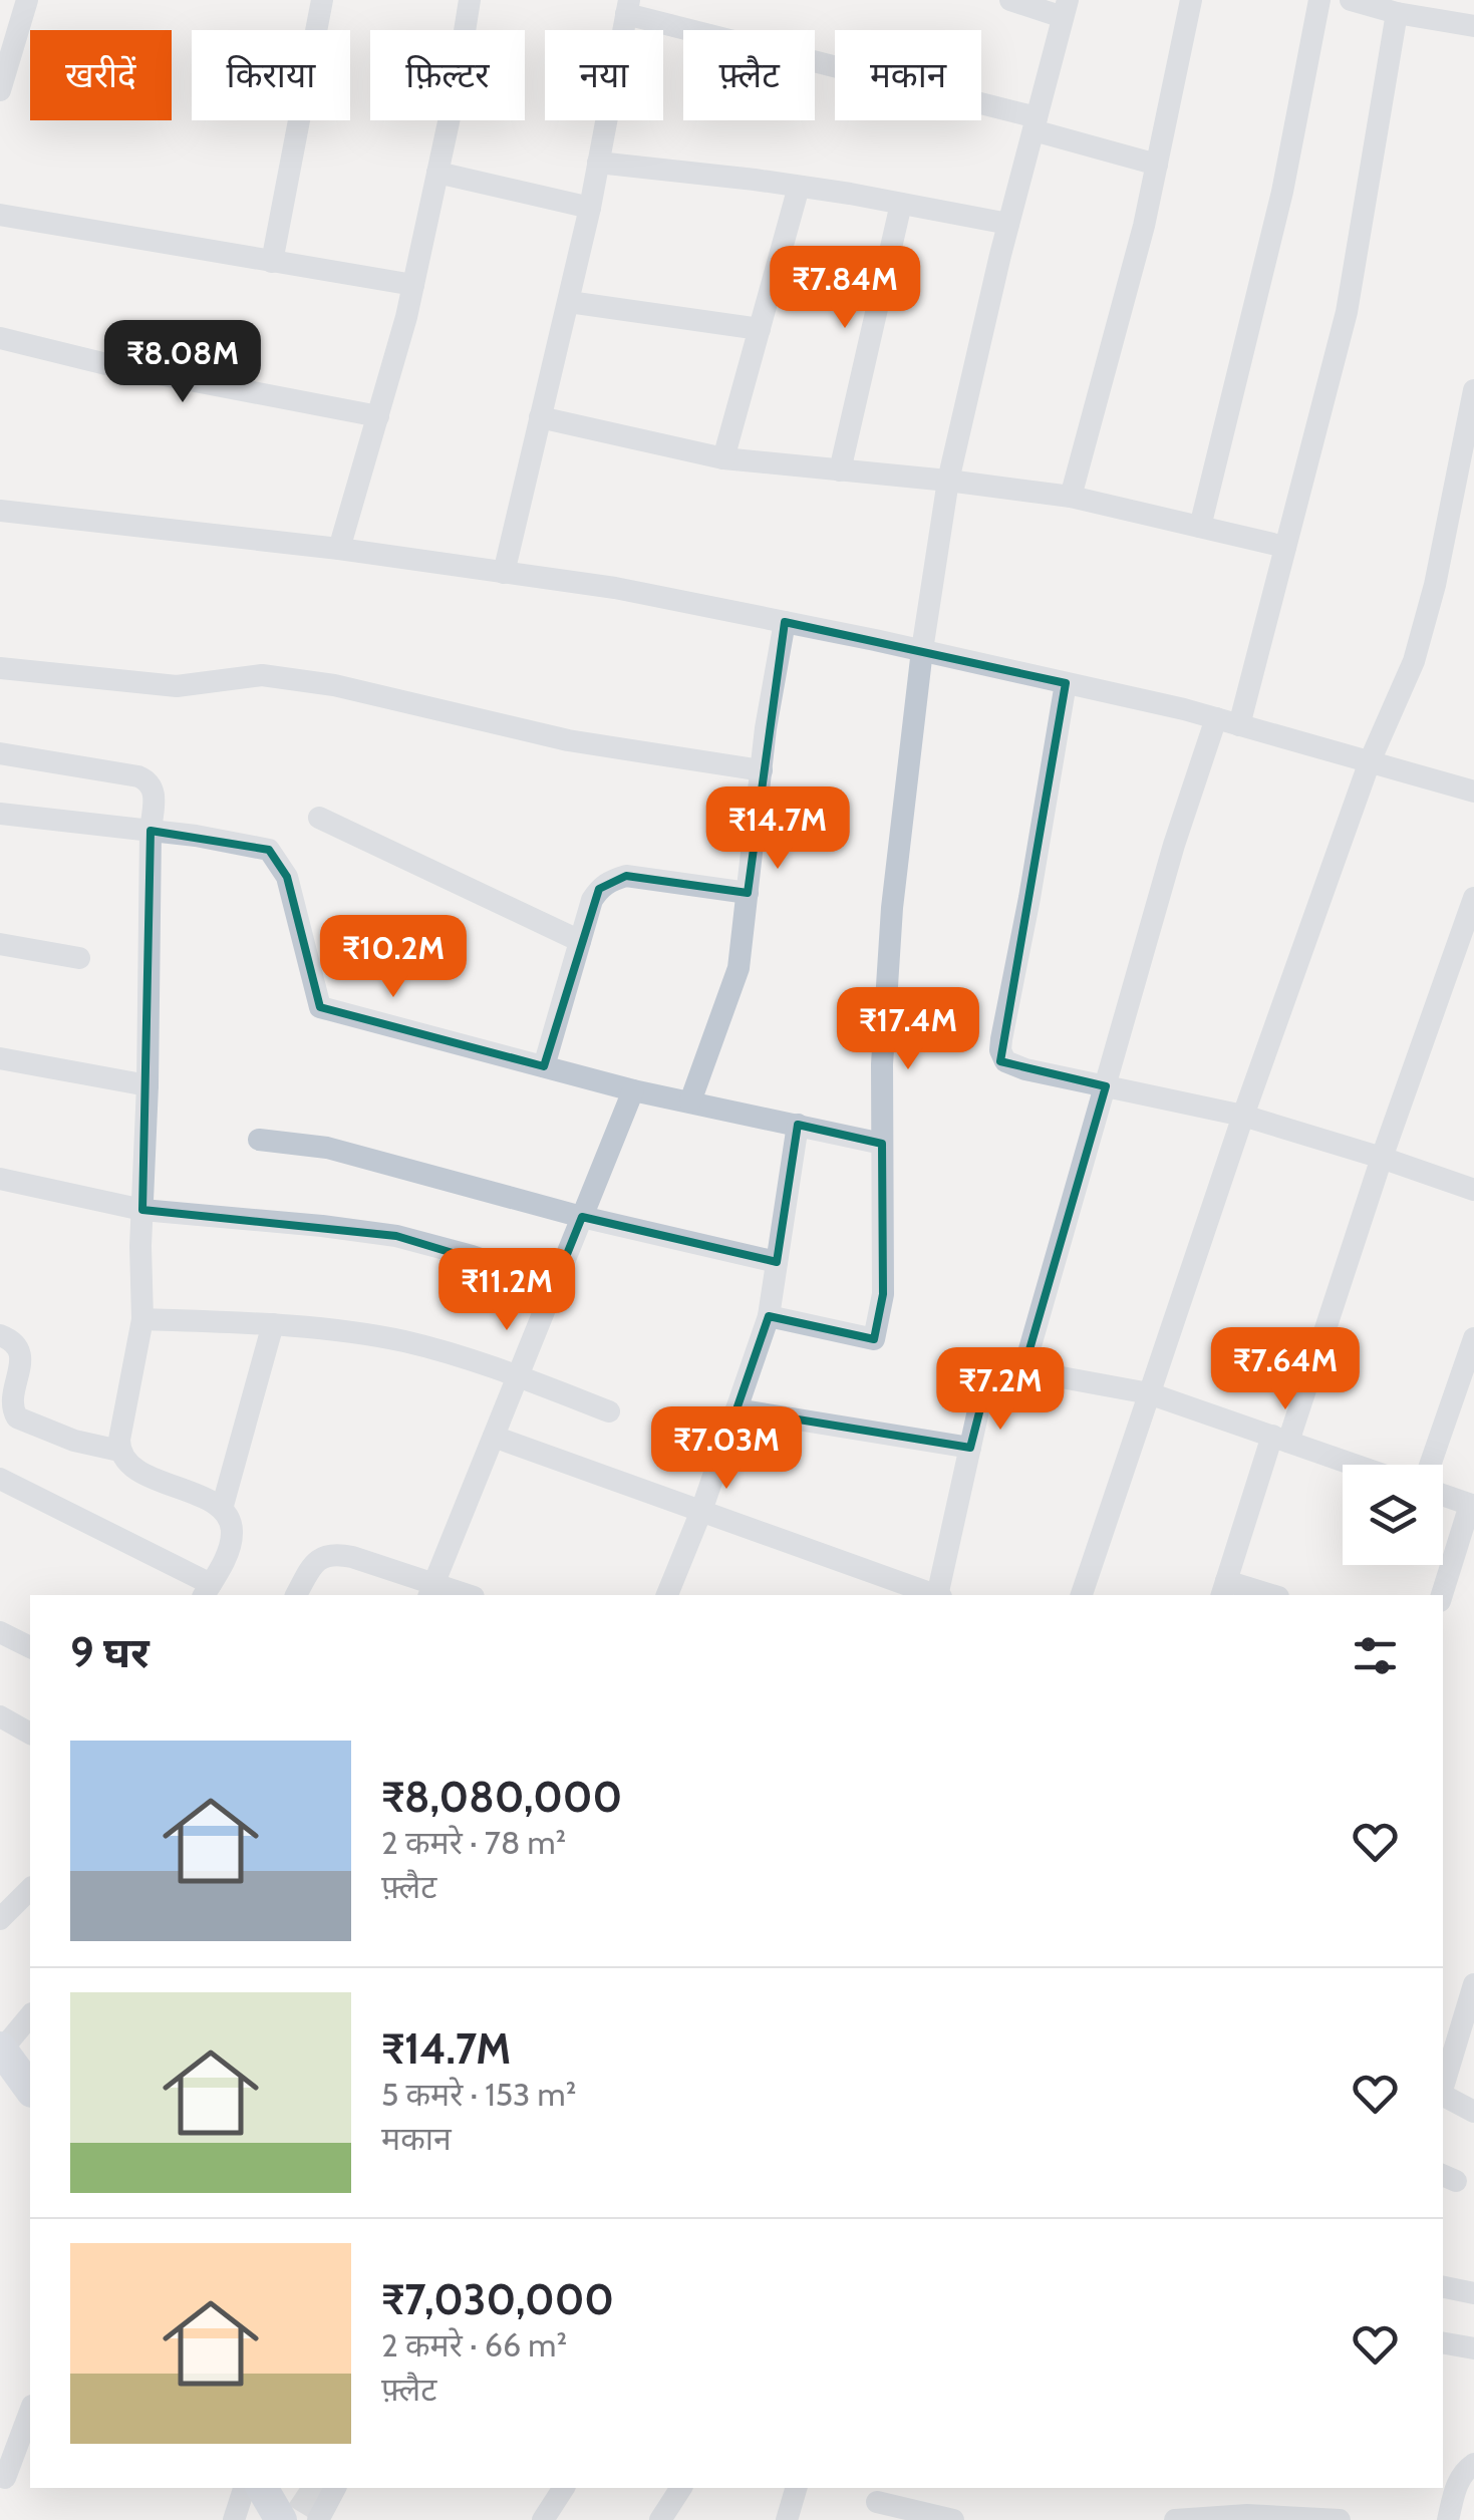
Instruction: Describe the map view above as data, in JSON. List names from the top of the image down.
{
  "page": {
    "chip": [
      "खरीदें",
      "किराया",
      "फ़िल्टर",
      "नया",
      "फ़्लैट",
      "मकान"
    ],
    "price": [
      "₹7.84M",
      "₹8.08M",
      "₹14.7M",
      "₹10.2M",
      "₹17.4M",
      "₹11.2M",
      "₹7.64M",
      "₹7.2M",
      "₹7.03M"
    ],
    "heading": "9 घर",
    "list": [
      {
        "name": "₹8,080,000",
        "note": "2 कमरे · 78 m² · फ़्लैट"
      },
      {
        "name": "₹14.7M",
        "note": "5 कमरे · 153 m² · मकान"
      },
      {
        "name": "₹7,030,000",
        "note": "2 कमरे · 66 m² · फ़्लैट"
      }
    ]
  }
}
